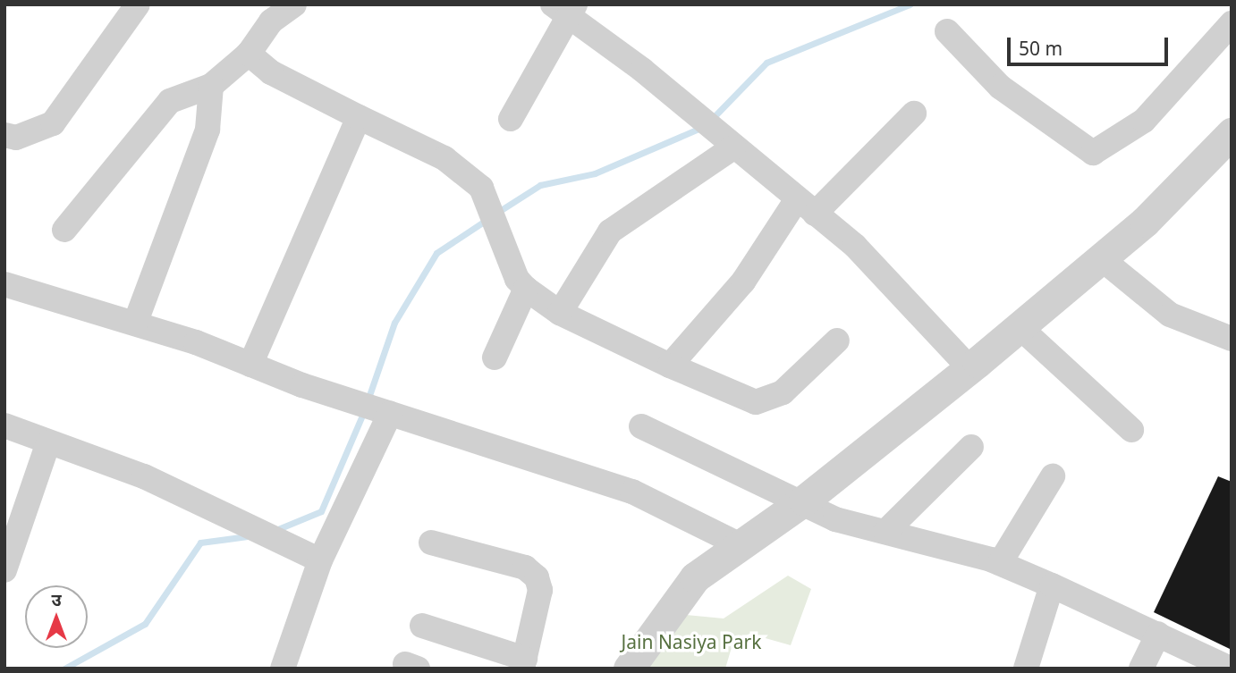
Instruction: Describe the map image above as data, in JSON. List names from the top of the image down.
{
  "parks": ["Jain Nasiya Park"],
  "scale_bar": "50 m",
  "north": "top"
}
